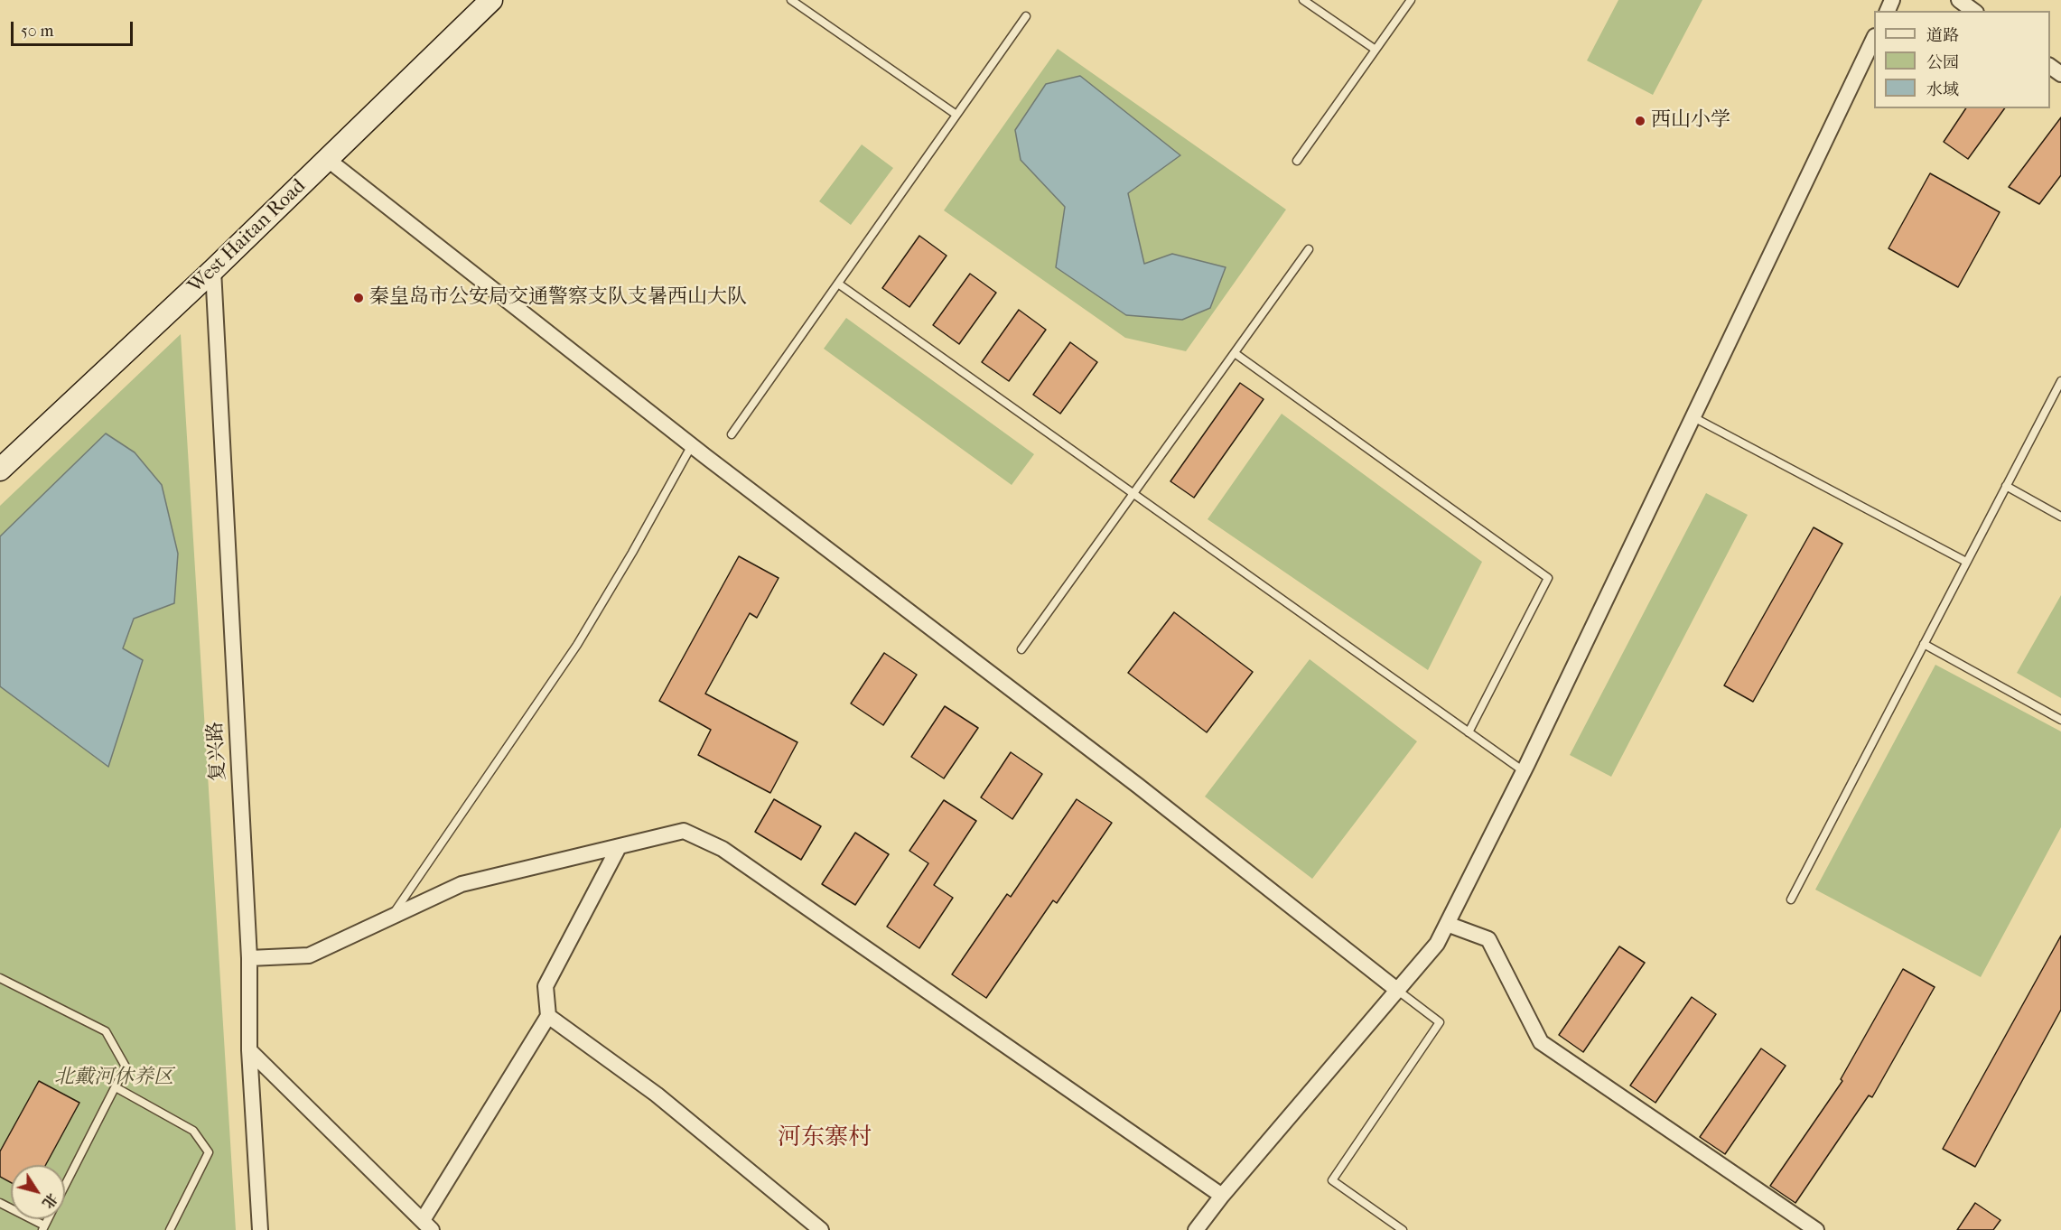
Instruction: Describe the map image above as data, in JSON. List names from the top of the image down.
{
  "streets": {
    "main road": ["West Haitan Road"],
    "street": ["复兴路"]
  },
  "crossings": [
    ["West Haitan Road", "复兴路"]
  ],
  "districts": ["河东寨村"],
  "parks": ["北戴河休养区"],
  "places": ["西山小学", "秦皇岛市公安局交通警察支队支暑西山大队"],
  "legend": ["道路", "公园", "水域"],
  "scale_bar": "50 m",
  "north": "bottom right"
}
